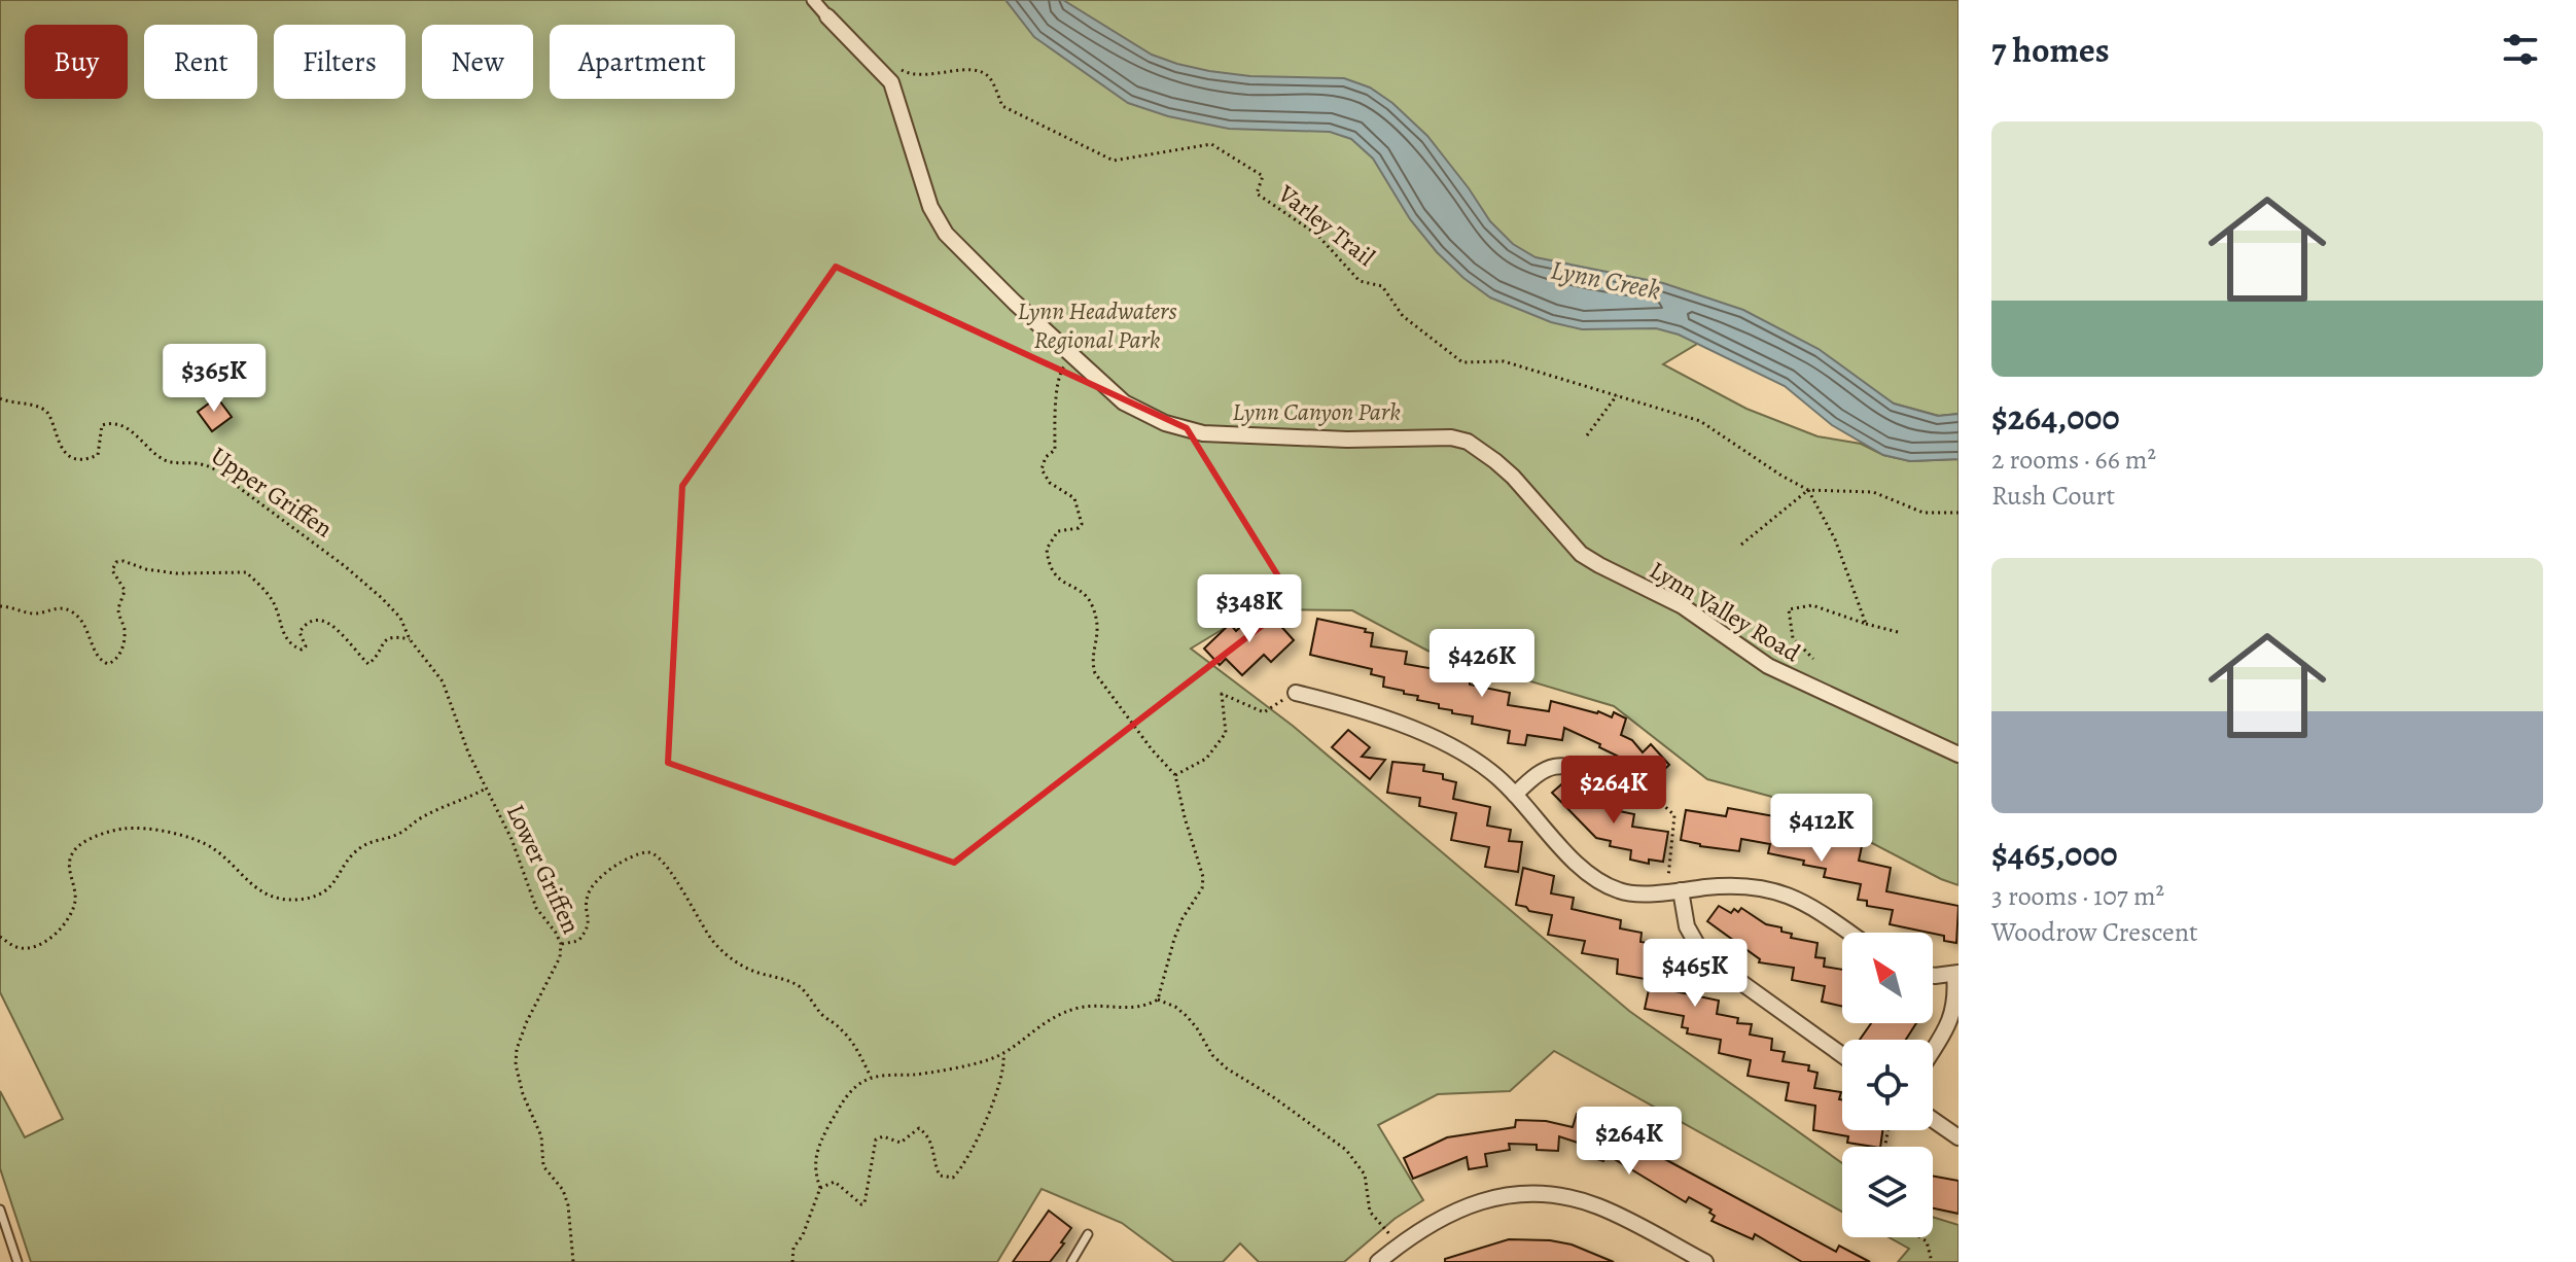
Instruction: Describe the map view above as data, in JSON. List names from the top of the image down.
{
  "streets": {
    "street": ["Lynn Valley Road"],
    "path": ["Varley Trail", "Upper Griffen", "Lower Griffen"]
  },
  "crossings": [
    ["Varley Trail", "Lynn Valley Road"],
    ["Upper Griffen", "Lower Griffen"]
  ],
  "water": ["Lynn Creek"],
  "parks": ["Lynn Headwaters Regional Park", "Lynn Canyon Park"],
  "north": "top left",
  "page": {
    "heading": "7 homes",
    "chip": [
      "Buy",
      "Rent",
      "Filters",
      "New",
      "Apartment"
    ],
    "list": [
      {
        "name": "$264,000",
        "note": "2 rooms · 66 m² · Rush Court"
      },
      {
        "name": "$465,000",
        "note": "3 rooms · 107 m² · Woodrow Crescent"
      }
    ],
    "price": [
      "$365K",
      "$348K",
      "$426K",
      "$264K",
      "$412K",
      "$465K",
      "$264K"
    ]
  }
}
